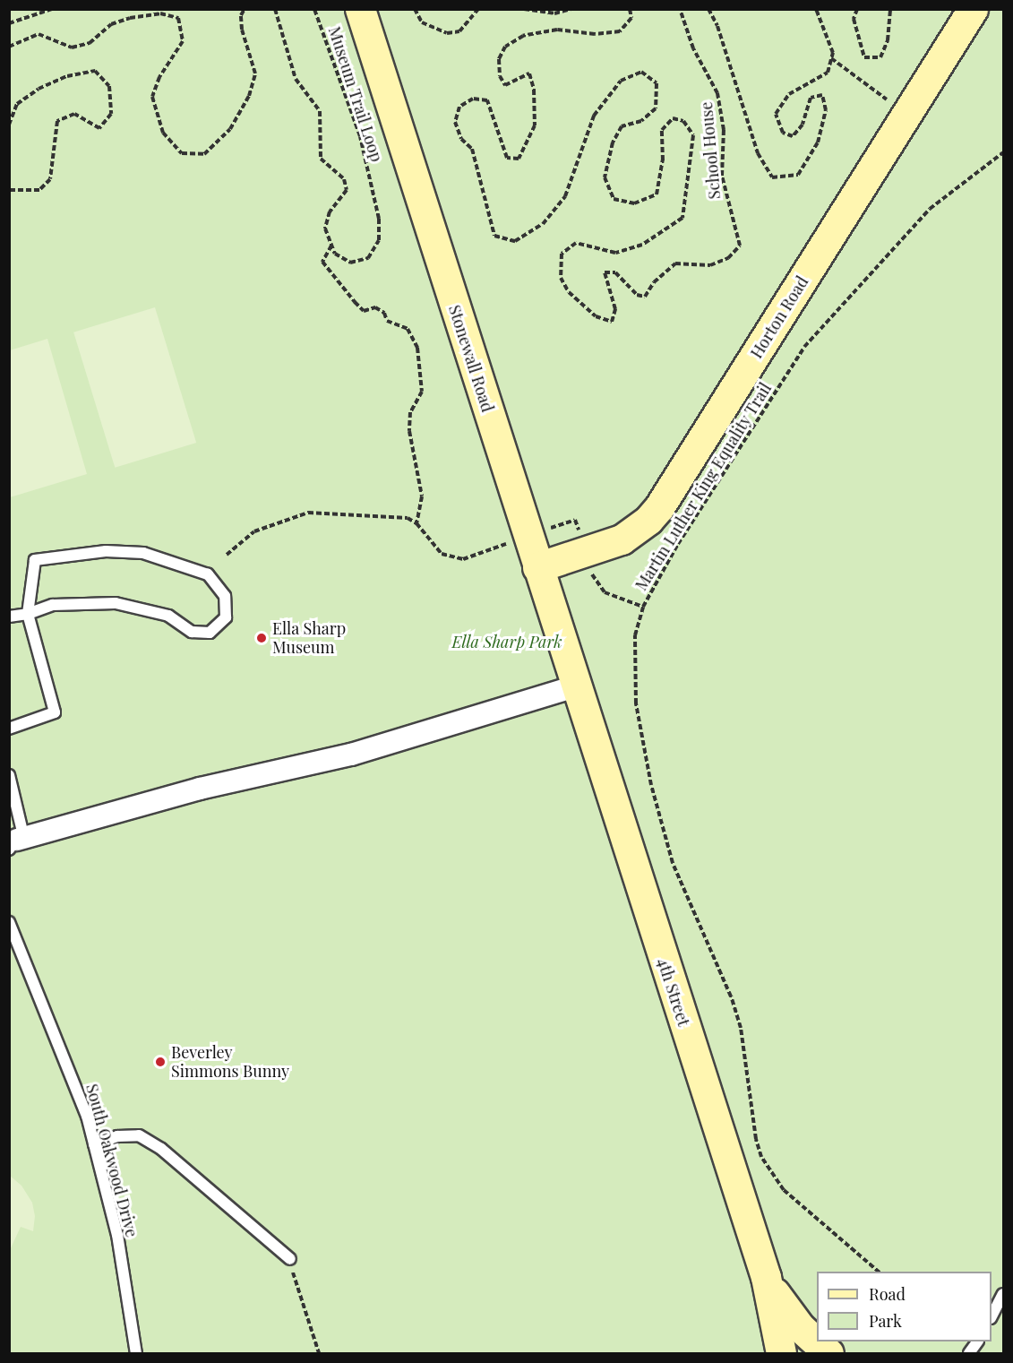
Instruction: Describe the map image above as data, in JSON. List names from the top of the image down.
{
  "streets": {
    "street": ["Horton Road", "Stonewall Road", "4th Street"],
    "lane": ["South Oakwood Drive"],
    "path": ["Museum Trail Loop", "School House", "Martin Luther King Equality Trail"]
  },
  "crossings": [
    ["Horton Road", "Stonewall Road"],
    ["Stonewall Road", "4th Street"]
  ],
  "parks": ["Ella Sharp Park"],
  "places": ["Ella Sharp Museum", "Beverley Simmons Bunny"],
  "legend": ["Road", "Park"]
}
